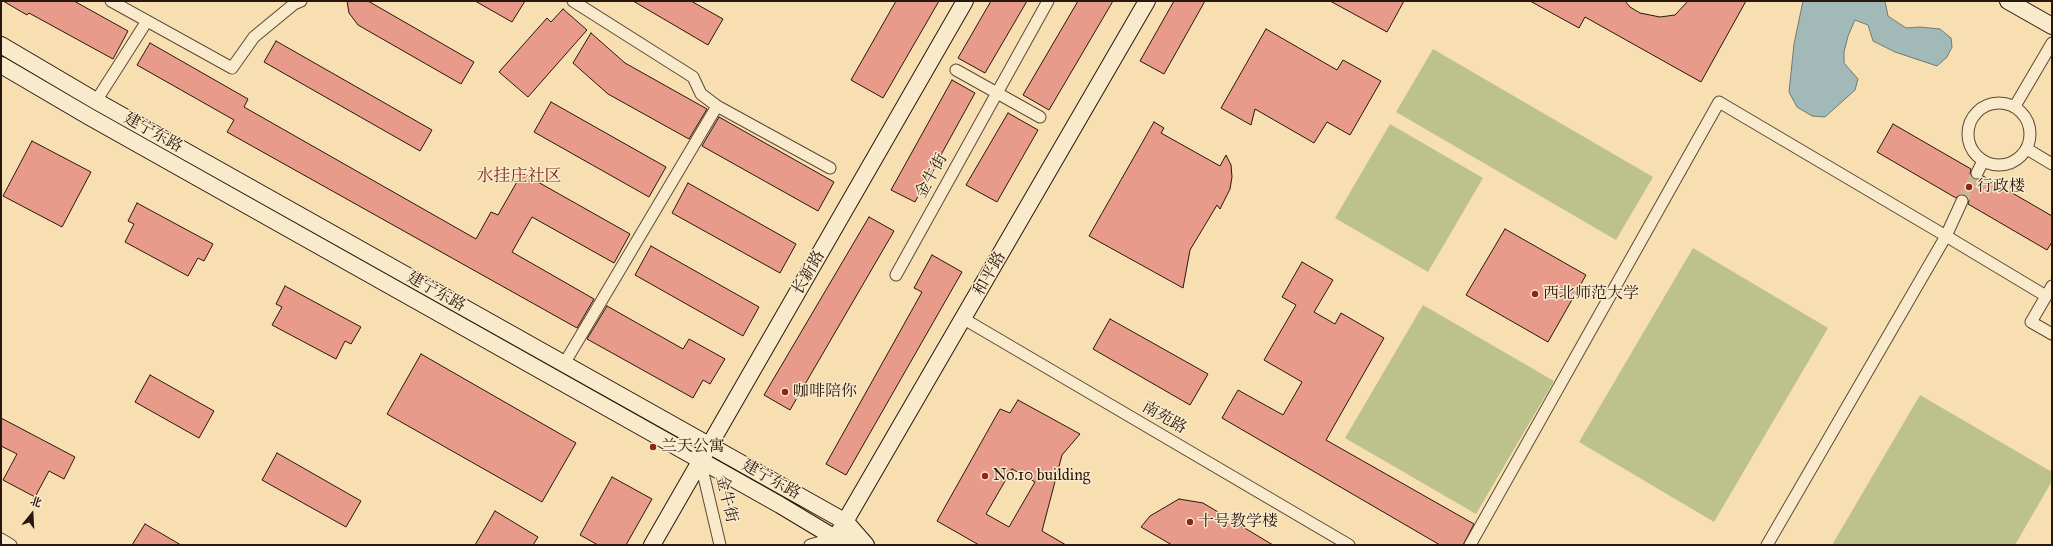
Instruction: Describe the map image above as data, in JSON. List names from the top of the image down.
{
  "streets": {
    "main road": ["建宁东路", "长新路", "和平路"],
    "street": ["金牛街", "南苑路"]
  },
  "crossings": [
    ["建宁东路", "金牛街"],
    ["建宁东路", "长新路"],
    ["建宁东路", "和平路"],
    ["金牛街", "长新路"],
    ["和平路", "南苑路"]
  ],
  "districts": ["水挂庄社区"],
  "places": [
    "行政楼",
    "西北师范大学",
    "咖啡陪你",
    "兰天公寓",
    "No.10 building",
    "十号教学楼"
  ],
  "north": "top"
}
